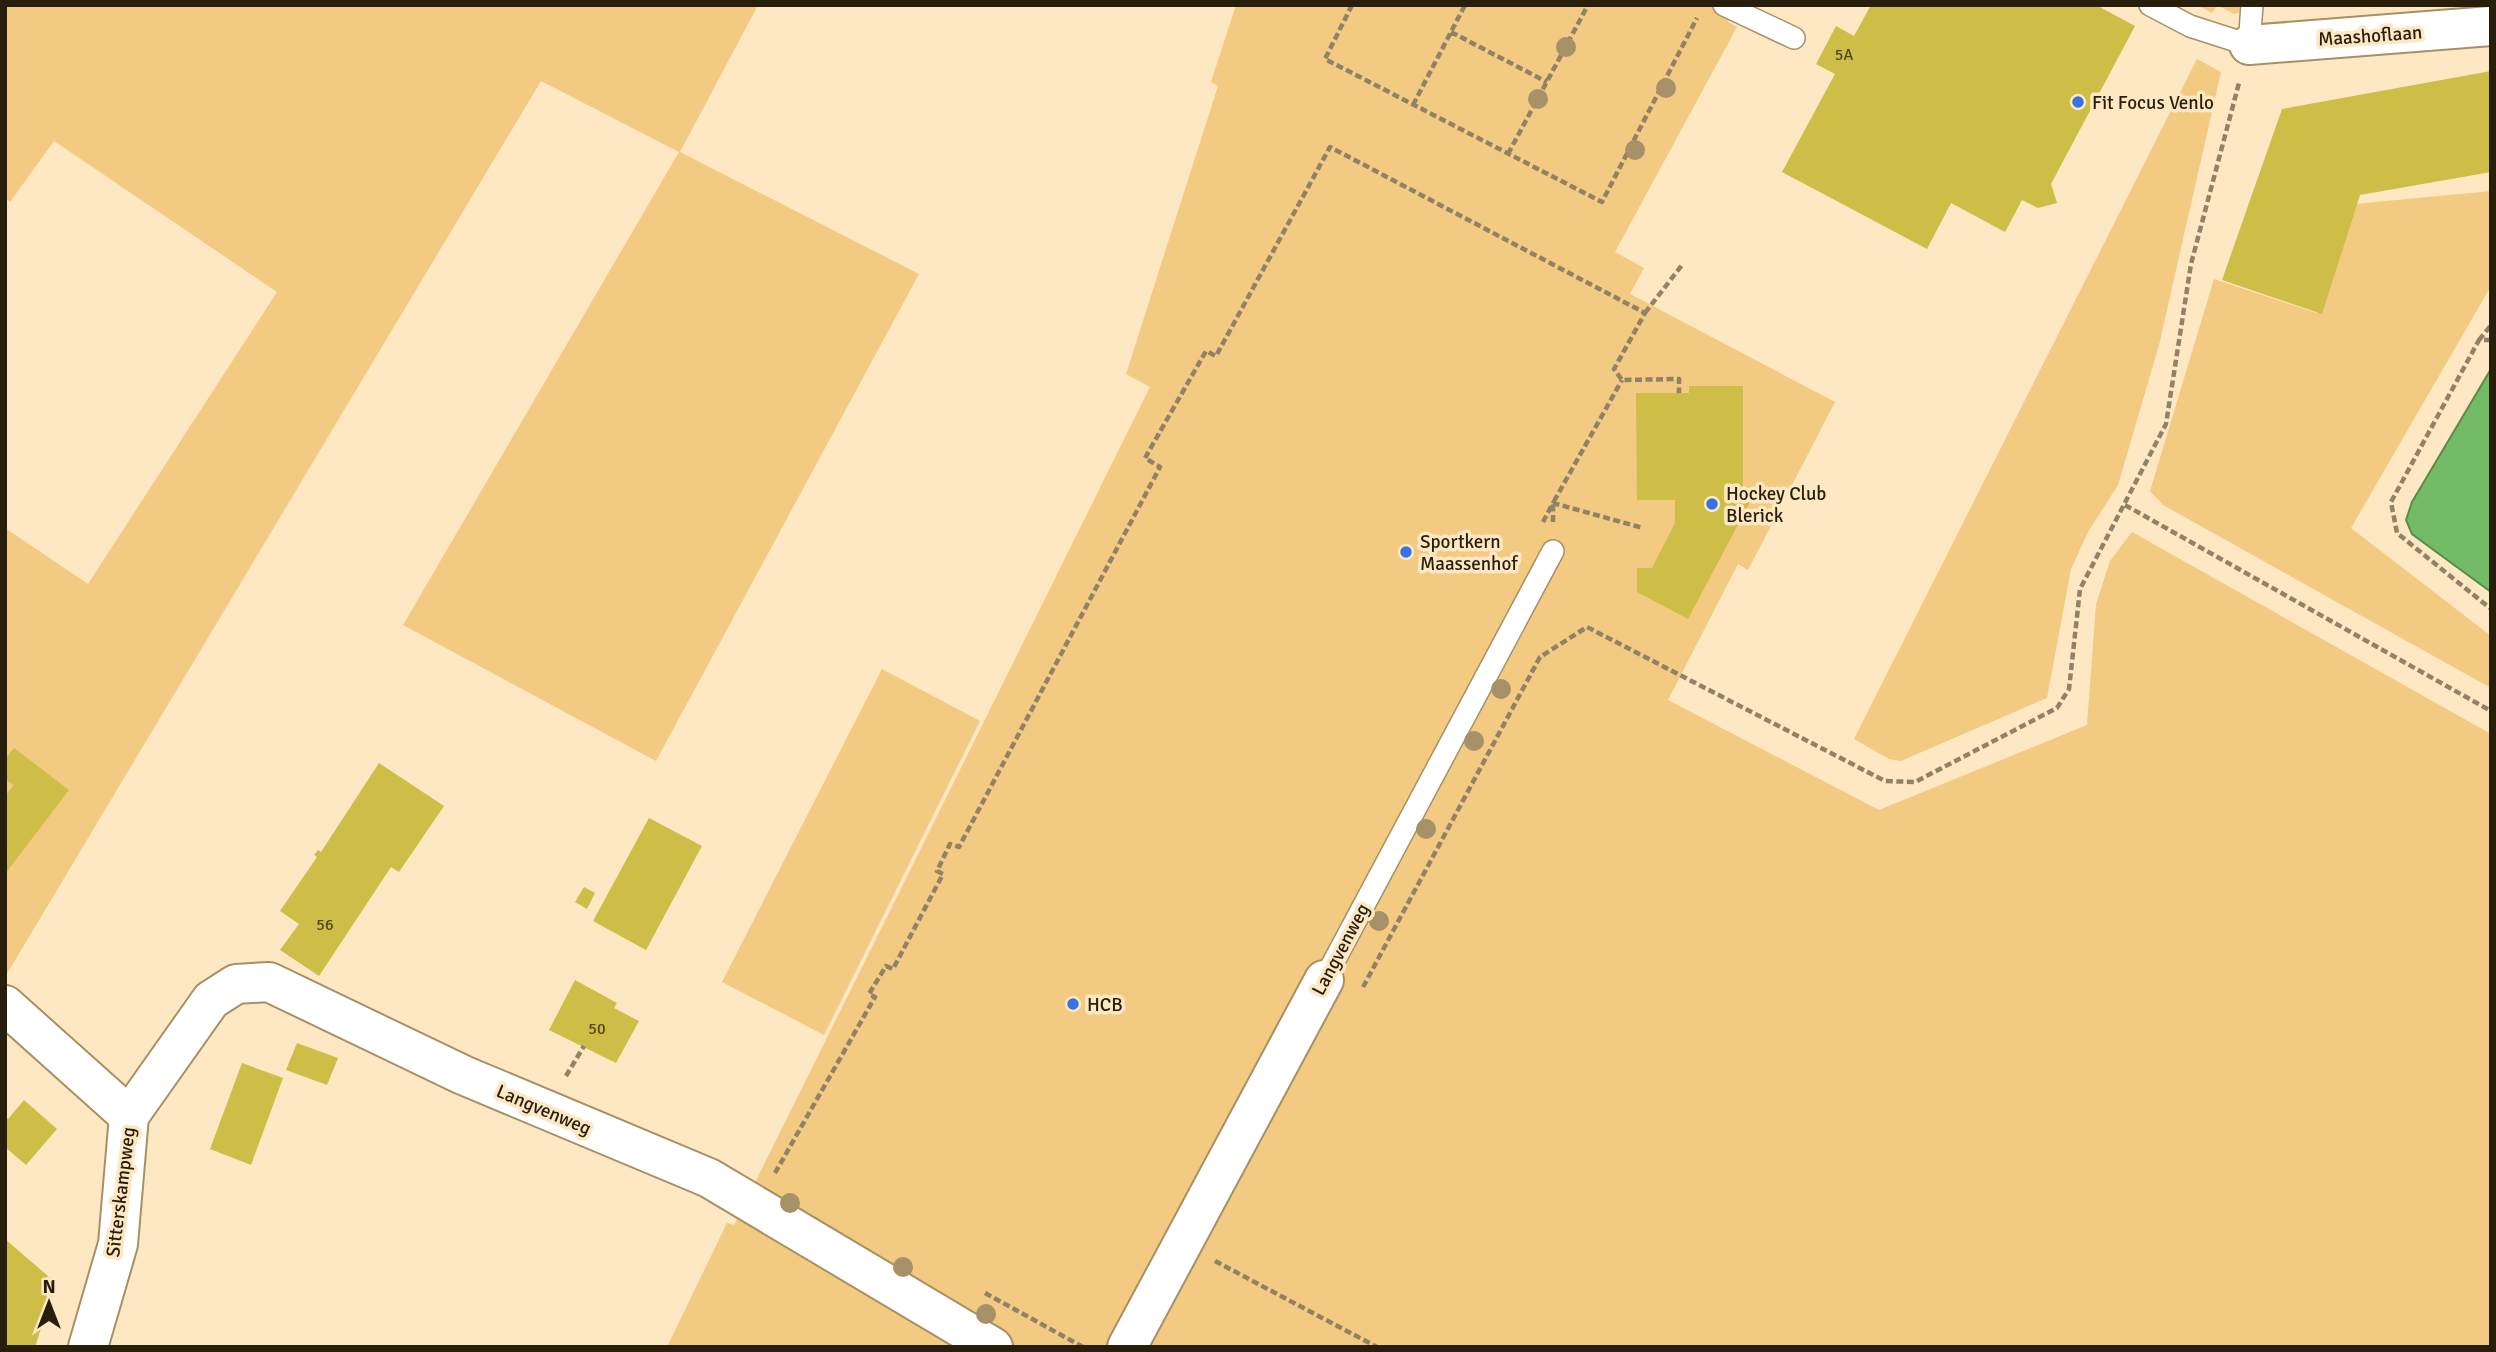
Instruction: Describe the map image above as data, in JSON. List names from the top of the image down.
{
  "streets": {
    "street": ["Maashoflaan", "Langvenweg", "Sitterskampweg"]
  },
  "crossings": [
    ["Langvenweg", "Sitterskampweg"]
  ],
  "places": [
    "Fit Focus Venlo",
    "Hockey Club Blerick",
    "Sportkern Maassenhof",
    "HCB"
  ],
  "house_numbers": ["5A", "56", "50"],
  "north": "top"
}
